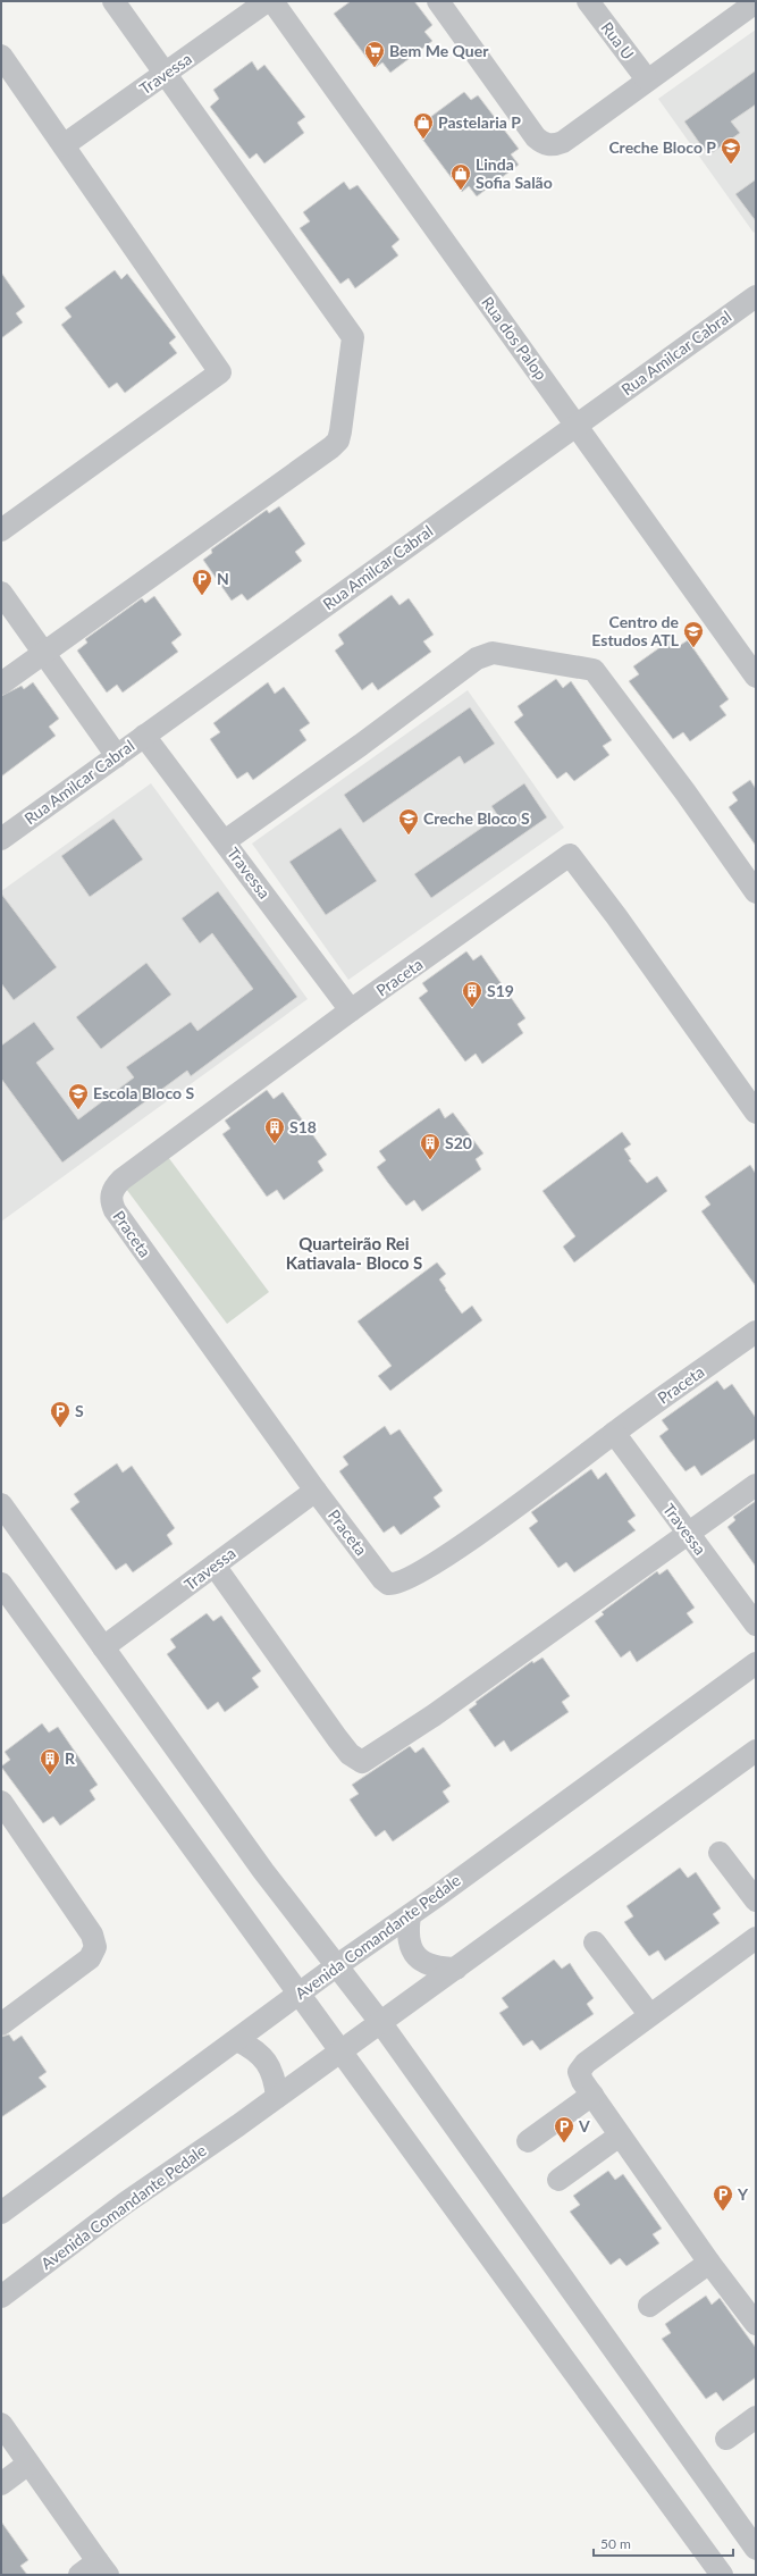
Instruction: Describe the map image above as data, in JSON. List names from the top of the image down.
{
  "streets": {
    "street": [
      "Rua U",
      "Travessa",
      "Rua dos Palop",
      "Rua Amilcar Cabral",
      "Praceta",
      "Avenida Comandante Pedale"
    ]
  },
  "crossings": [
    ["Travessa", "Rua Amilcar Cabral"],
    ["Travessa", "Praceta"],
    ["Rua dos Palop", "Rua Amilcar Cabral"]
  ],
  "districts": ["Quarteirão Rei Katiavala- Bloco S"],
  "places": {
    "supermarket": ["Bem Me Quer"],
    "shop": ["Pastelaria P", "Linda Sofia Salão"],
    "school or university": [
      "Creche Bloco P",
      "Centro de Estudos ATL",
      "Creche Bloco S",
      "Escola Bloco S"
    ],
    "parking": [
      "N",
      "S",
      "V",
      "Y"
    ],
    "building": [
      "S19",
      "S18",
      "S20",
      "R"
    ]
  },
  "scale_bar": "50 m"
}
